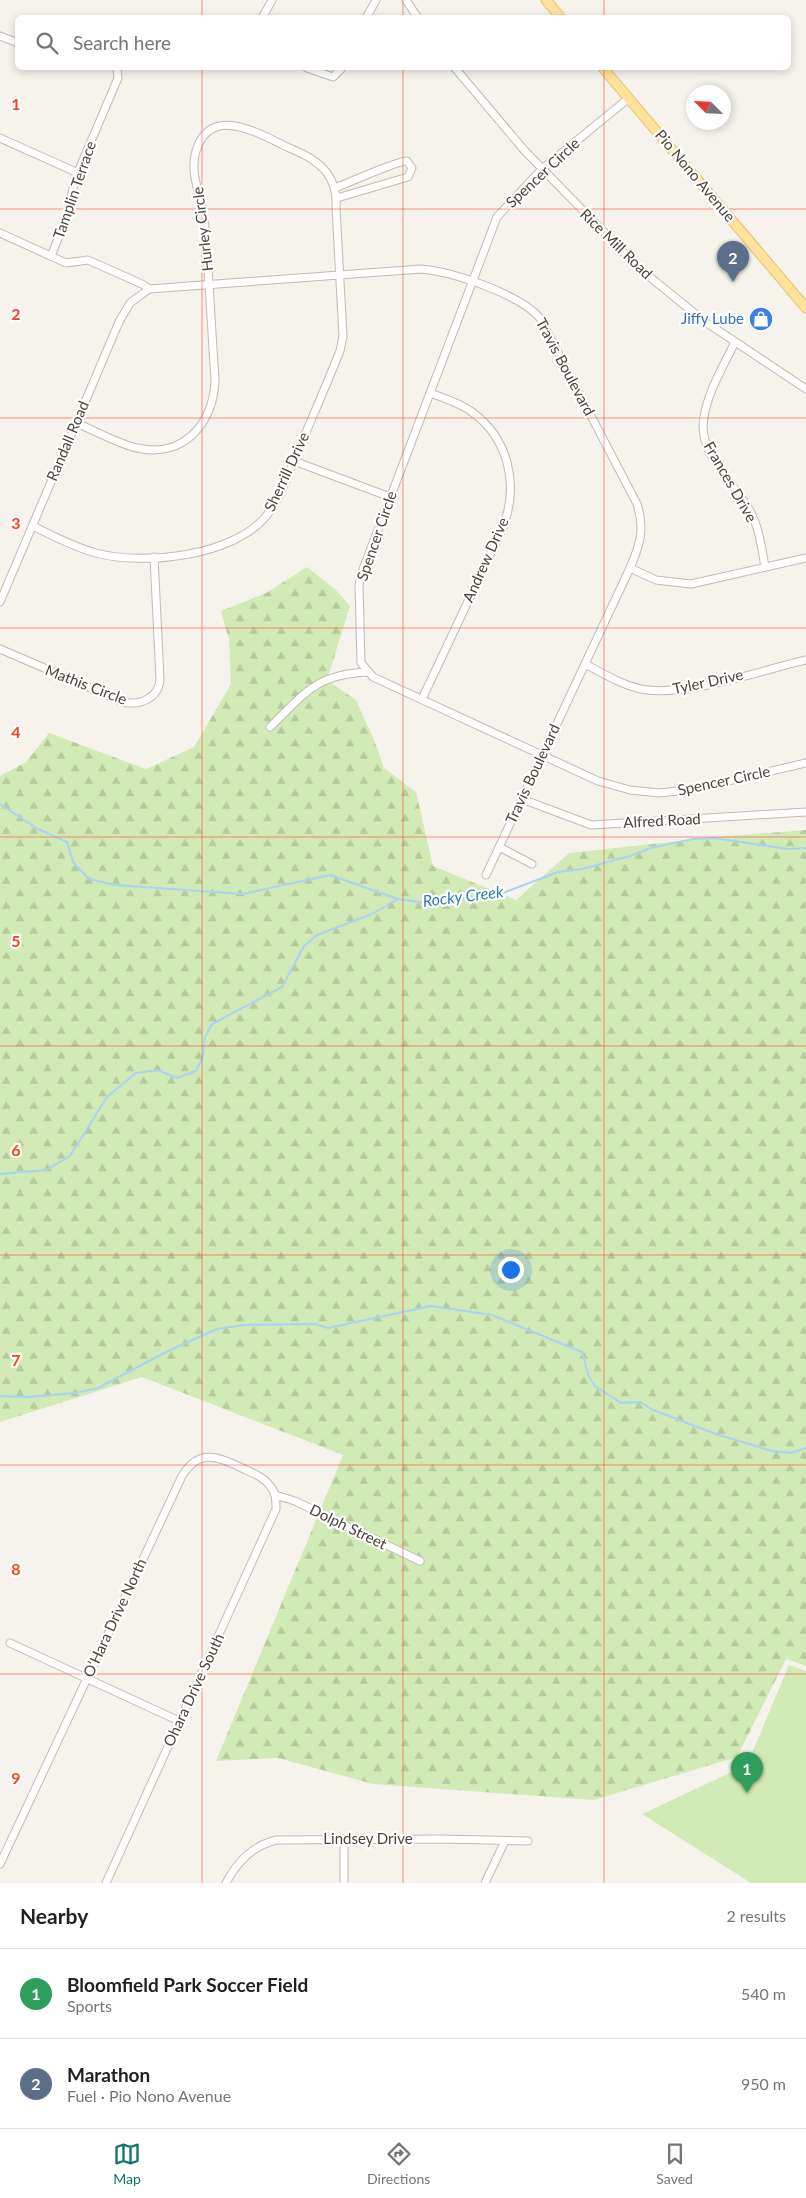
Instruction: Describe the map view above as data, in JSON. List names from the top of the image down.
{
  "streets": {
    "main road": ["Pio Nono Avenue"],
    "street": [
      "Spencer Circle",
      "Tamplin Terrace",
      "Hurley Circle",
      "Rice Mill Road",
      "Travis Boulevard",
      "Randall Road",
      "Sherrill Drive",
      "Frances Drive",
      "Andrew Drive",
      "Tyler Drive",
      "Mathis Circle",
      "Alfred Road",
      "Dolph Street",
      "O’Hara Drive North",
      "Ohara Drive South",
      "Lindsey Drive"
    ]
  },
  "crossings": [
    ["Spencer Circle", "Pio Nono Avenue"],
    ["Spencer Circle", "Rice Mill Road"],
    ["Spencer Circle", "Travis Boulevard"],
    ["Spencer Circle", "Andrew Drive"],
    ["Hurley Circle", "Travis Boulevard"],
    ["Hurley Circle", "Randall Road"],
    ["Hurley Circle", "Sherrill Drive"],
    ["Rice Mill Road", "Frances Drive"],
    ["Travis Boulevard", "Randall Road"],
    ["Travis Boulevard", "Sherrill Drive"],
    ["Travis Boulevard", "Tyler Drive"],
    ["Travis Boulevard", "Alfred Road"],
    ["Randall Road", "Sherrill Drive"],
    ["Sherrill Drive", "Mathis Circle"],
    ["Dolph Street", "O’Hara Drive North"],
    ["Dolph Street", "Ohara Drive South"],
    ["O’Hara Drive North", "Ohara Drive South"]
  ],
  "water": ["Rocky Creek"],
  "places": {
    "shop": ["Jiffy Lube"]
  },
  "north": "top left",
  "page": {
    "search": "Search here",
    "pins": ["2", "1"],
    "heading": ["Nearby", "2 results"],
    "list": [
      {
        "mark": "1",
        "name": "Bloomfield Park Soccer Field",
        "note": "Sports",
        "value": "540 m"
      },
      {
        "mark": "2",
        "name": "Marathon",
        "note": "Fuel · Pio Nono Avenue",
        "value": "950 m"
      }
    ],
    "nav": ["Map", "Directions", "Saved"]
  },
  "grid": {
    "rows": [
      "1",
      "2",
      "3",
      "4",
      "5",
      "6",
      "7",
      "8",
      "9"
    ]
  }
}
